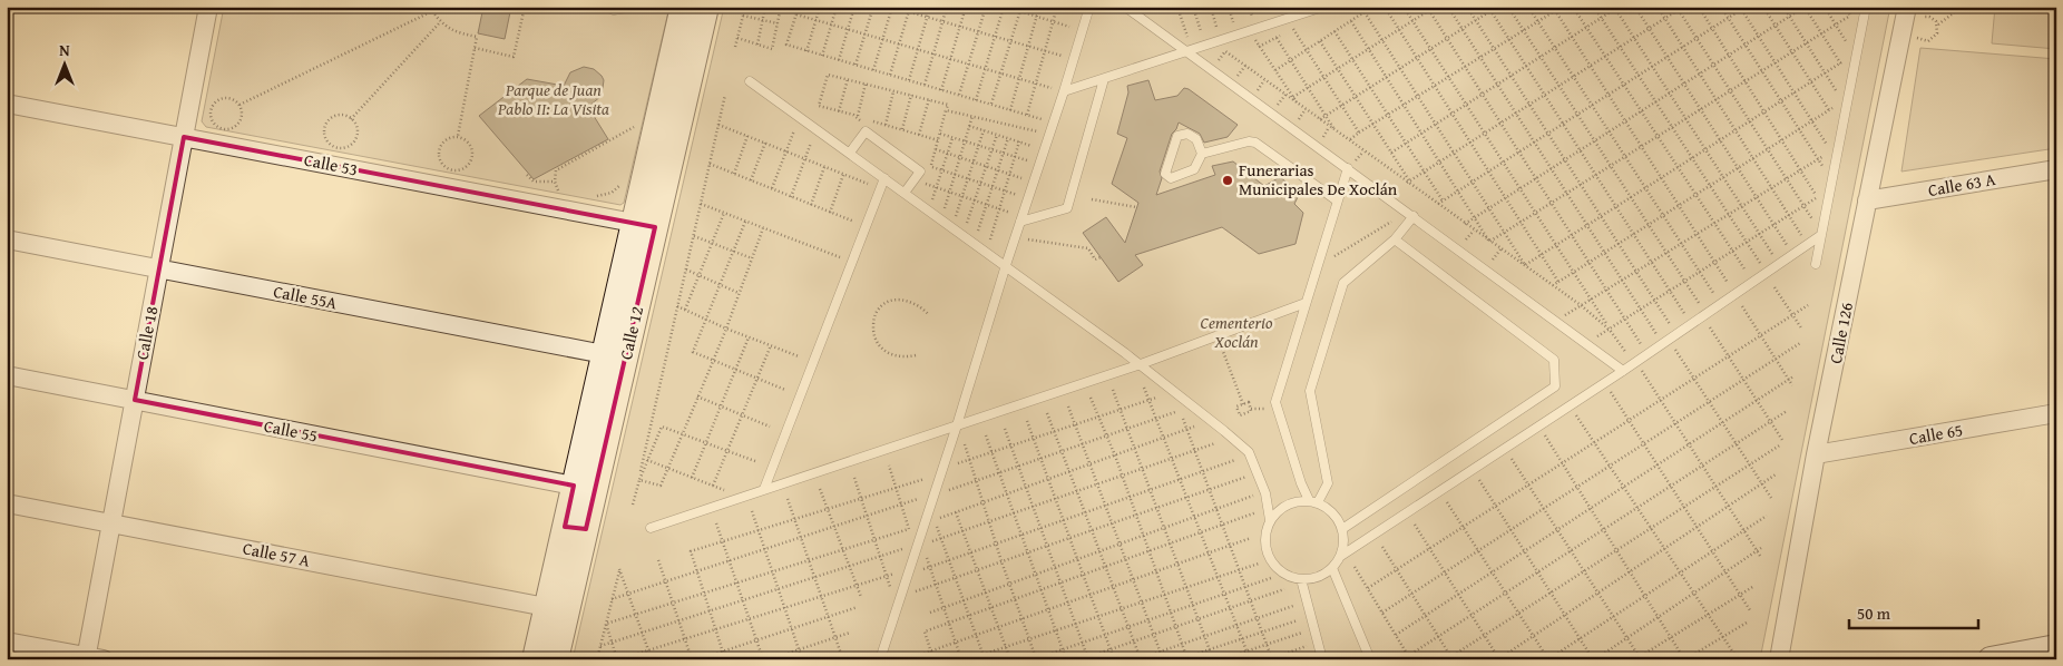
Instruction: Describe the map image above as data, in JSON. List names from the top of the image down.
{
  "streets": {
    "street": [
      "Calle 53",
      "Calle 63 A",
      "Calle 55A",
      "Calle 18",
      "Calle 12",
      "Calle 126",
      "Calle 55",
      "Calle 65",
      "Calle 57 A"
    ]
  },
  "crossings": [
    ["Calle 53", "Calle 18"],
    ["Calle 53", "Calle 12"],
    ["Calle 63 A", "Calle 126"],
    ["Calle 55A", "Calle 18"],
    ["Calle 55A", "Calle 12"],
    ["Calle 18", "Calle 55"],
    ["Calle 18", "Calle 57 A"],
    ["Calle 12", "Calle 55"],
    ["Calle 12", "Calle 57 A"],
    ["Calle 126", "Calle 65"]
  ],
  "parks": ["Parque de Juan Pablo II: La Visita", "Cementerio Xoclán"],
  "places": ["Funerarias Municipales De Xoclán"],
  "scale_bar": "50 m",
  "north": "top"
}
